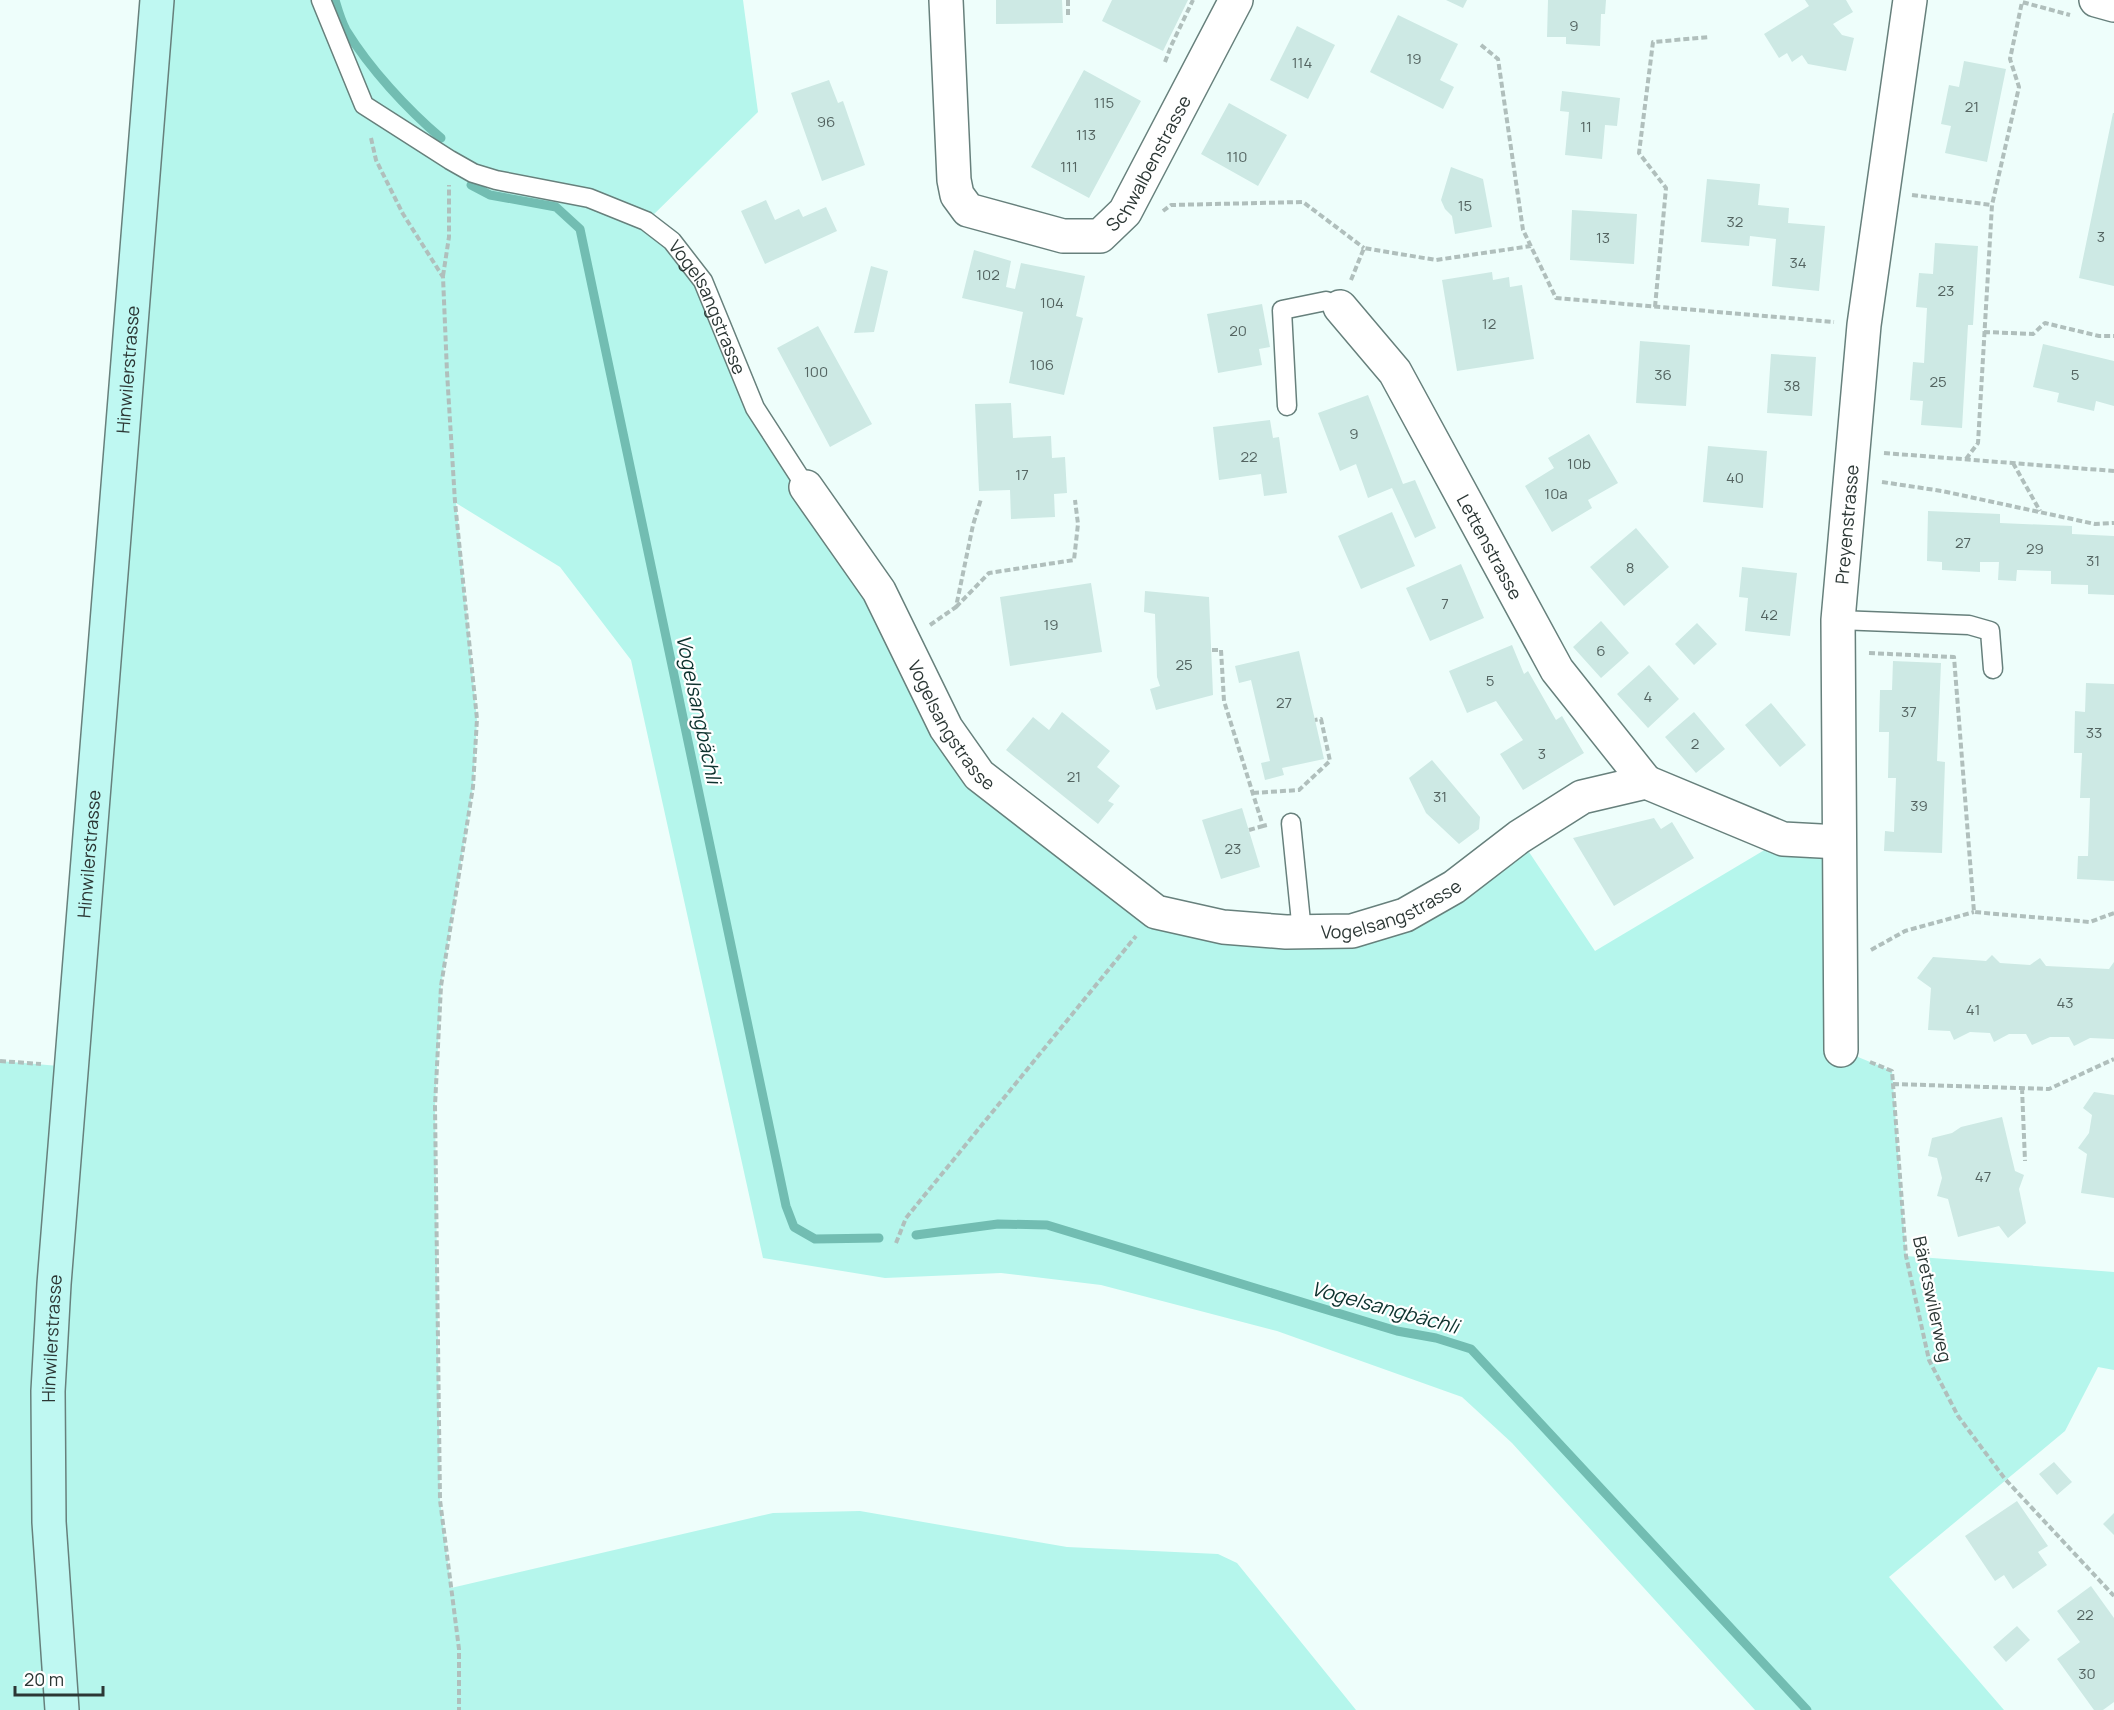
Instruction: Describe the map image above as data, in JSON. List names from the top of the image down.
{
  "streets": {
    "main road": ["Hinwilerstrasse"],
    "street": [
      "Schwalbenstrasse",
      "Vogelsangstrasse",
      "Preyenstrasse",
      "Lettenstrasse"
    ],
    "path": ["Bäretswilerweg"]
  },
  "crossings": [
    ["Vogelsangstrasse", "Lettenstrasse"]
  ],
  "water": ["Vogelsangbächli"],
  "house_numbers": [
    "9",
    "19",
    "114",
    "115",
    "21",
    "96",
    "11",
    "113",
    "110",
    "111",
    "15",
    "32",
    "3",
    "13",
    "34",
    "102",
    "23",
    "104",
    "12",
    "20",
    "106",
    "100",
    "36",
    "5",
    "25",
    "38",
    "9",
    "22",
    "10b",
    "17",
    "40",
    "10a",
    "27",
    "29",
    "31",
    "8",
    "7",
    "42",
    "19",
    "6",
    "25",
    "5",
    "4",
    "27",
    "37",
    "33",
    "2",
    "3",
    "21",
    "31",
    "39",
    "23",
    "43",
    "41",
    "47",
    "22",
    "30"
  ],
  "scale_bar": "20 m"
}
